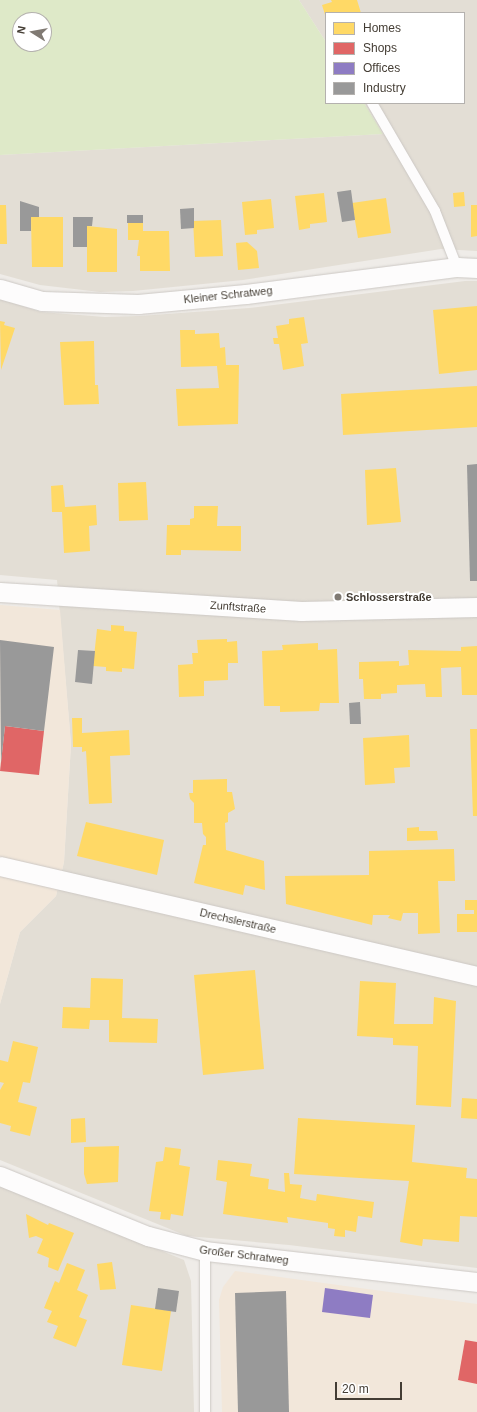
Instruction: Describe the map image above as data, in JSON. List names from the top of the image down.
{
  "streets": {
    "street": [
      "Kleiner Schratweg",
      "Zunftstraße",
      "Drechslerstraße",
      "Großer Schratweg"
    ]
  },
  "places": ["Schlosserstraße"],
  "legend": [
    "Homes",
    "Shops",
    "Offices",
    "Industry"
  ],
  "scale_bar": "20 m",
  "north": "left"
}
